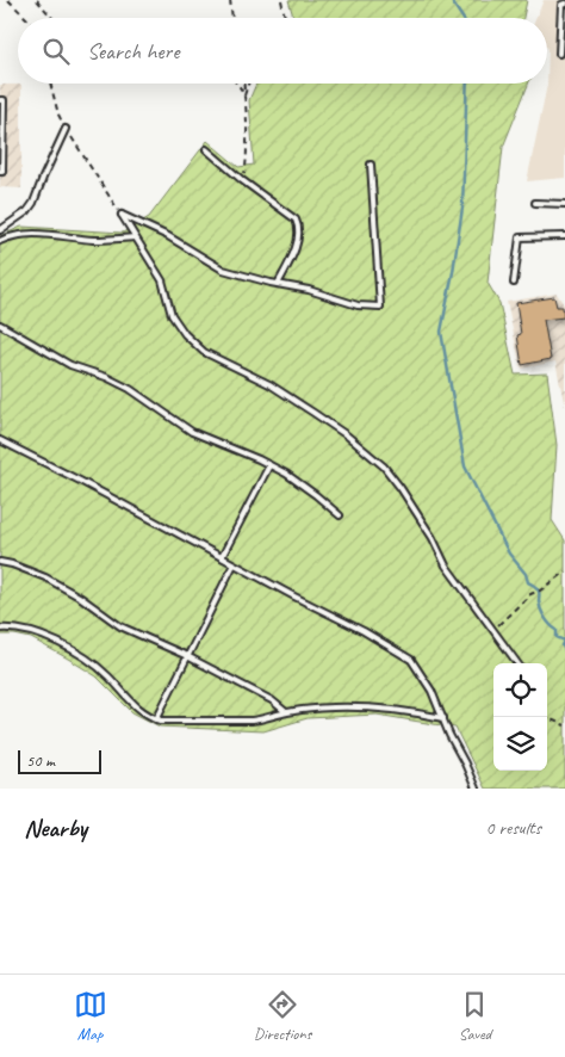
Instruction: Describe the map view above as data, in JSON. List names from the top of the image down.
{
  "scale_bar": "50 m",
  "page": {
    "search": "Search here",
    "scale": "50 m",
    "heading": ["Nearby", "0 results"],
    "nav": ["Map", "Directions", "Saved"]
  }
}
